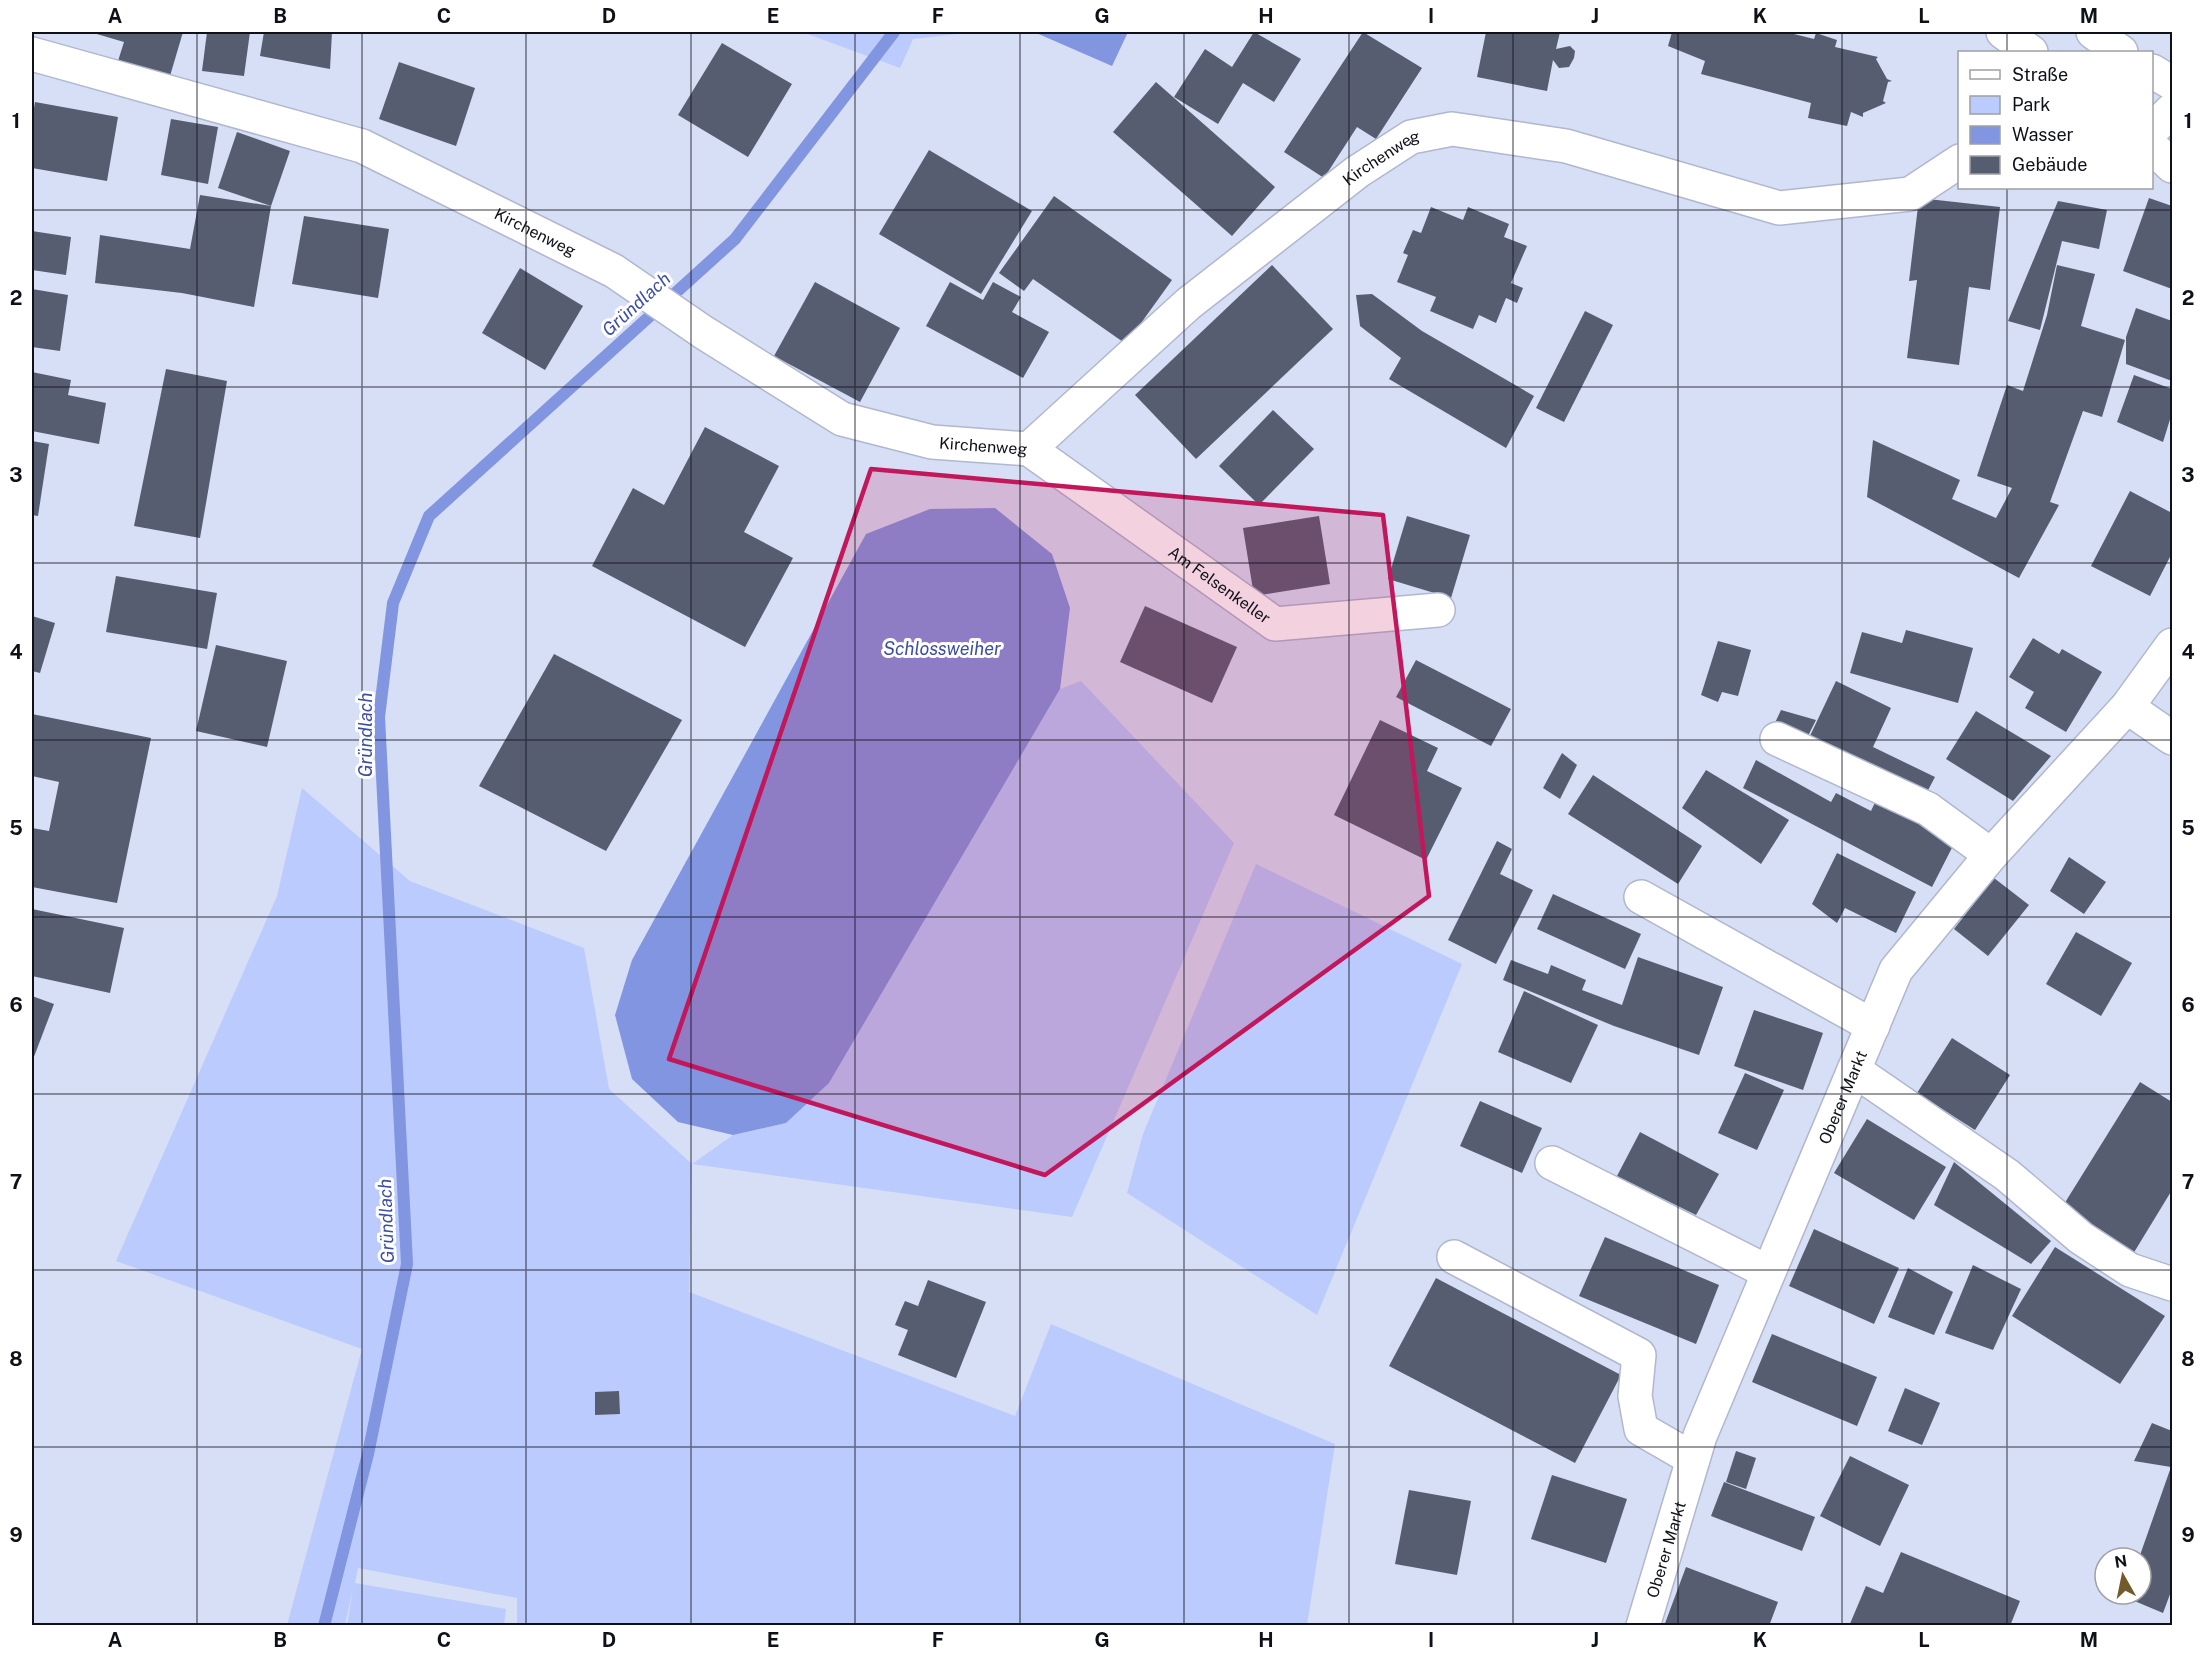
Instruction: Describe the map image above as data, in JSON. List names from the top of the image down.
{
  "streets": {
    "street": ["Kirchenweg", "Am Felsenkeller", "Oberer Markt"]
  },
  "crossings": [
    ["Kirchenweg", "Am Felsenkeller"]
  ],
  "water": ["Gründlach", "Schlossweiher"],
  "legend": [
    "Straße",
    "Park",
    "Wasser",
    "Gebäude"
  ],
  "north": "top",
  "grid": {
    "columns": [
      "A",
      "B",
      "C",
      "D",
      "E",
      "F",
      "G",
      "H",
      "I",
      "J",
      "K",
      "L",
      "M"
    ],
    "rows": [
      "1",
      "2",
      "3",
      "4",
      "5",
      "6",
      "7",
      "8",
      "9"
    ]
  }
}
